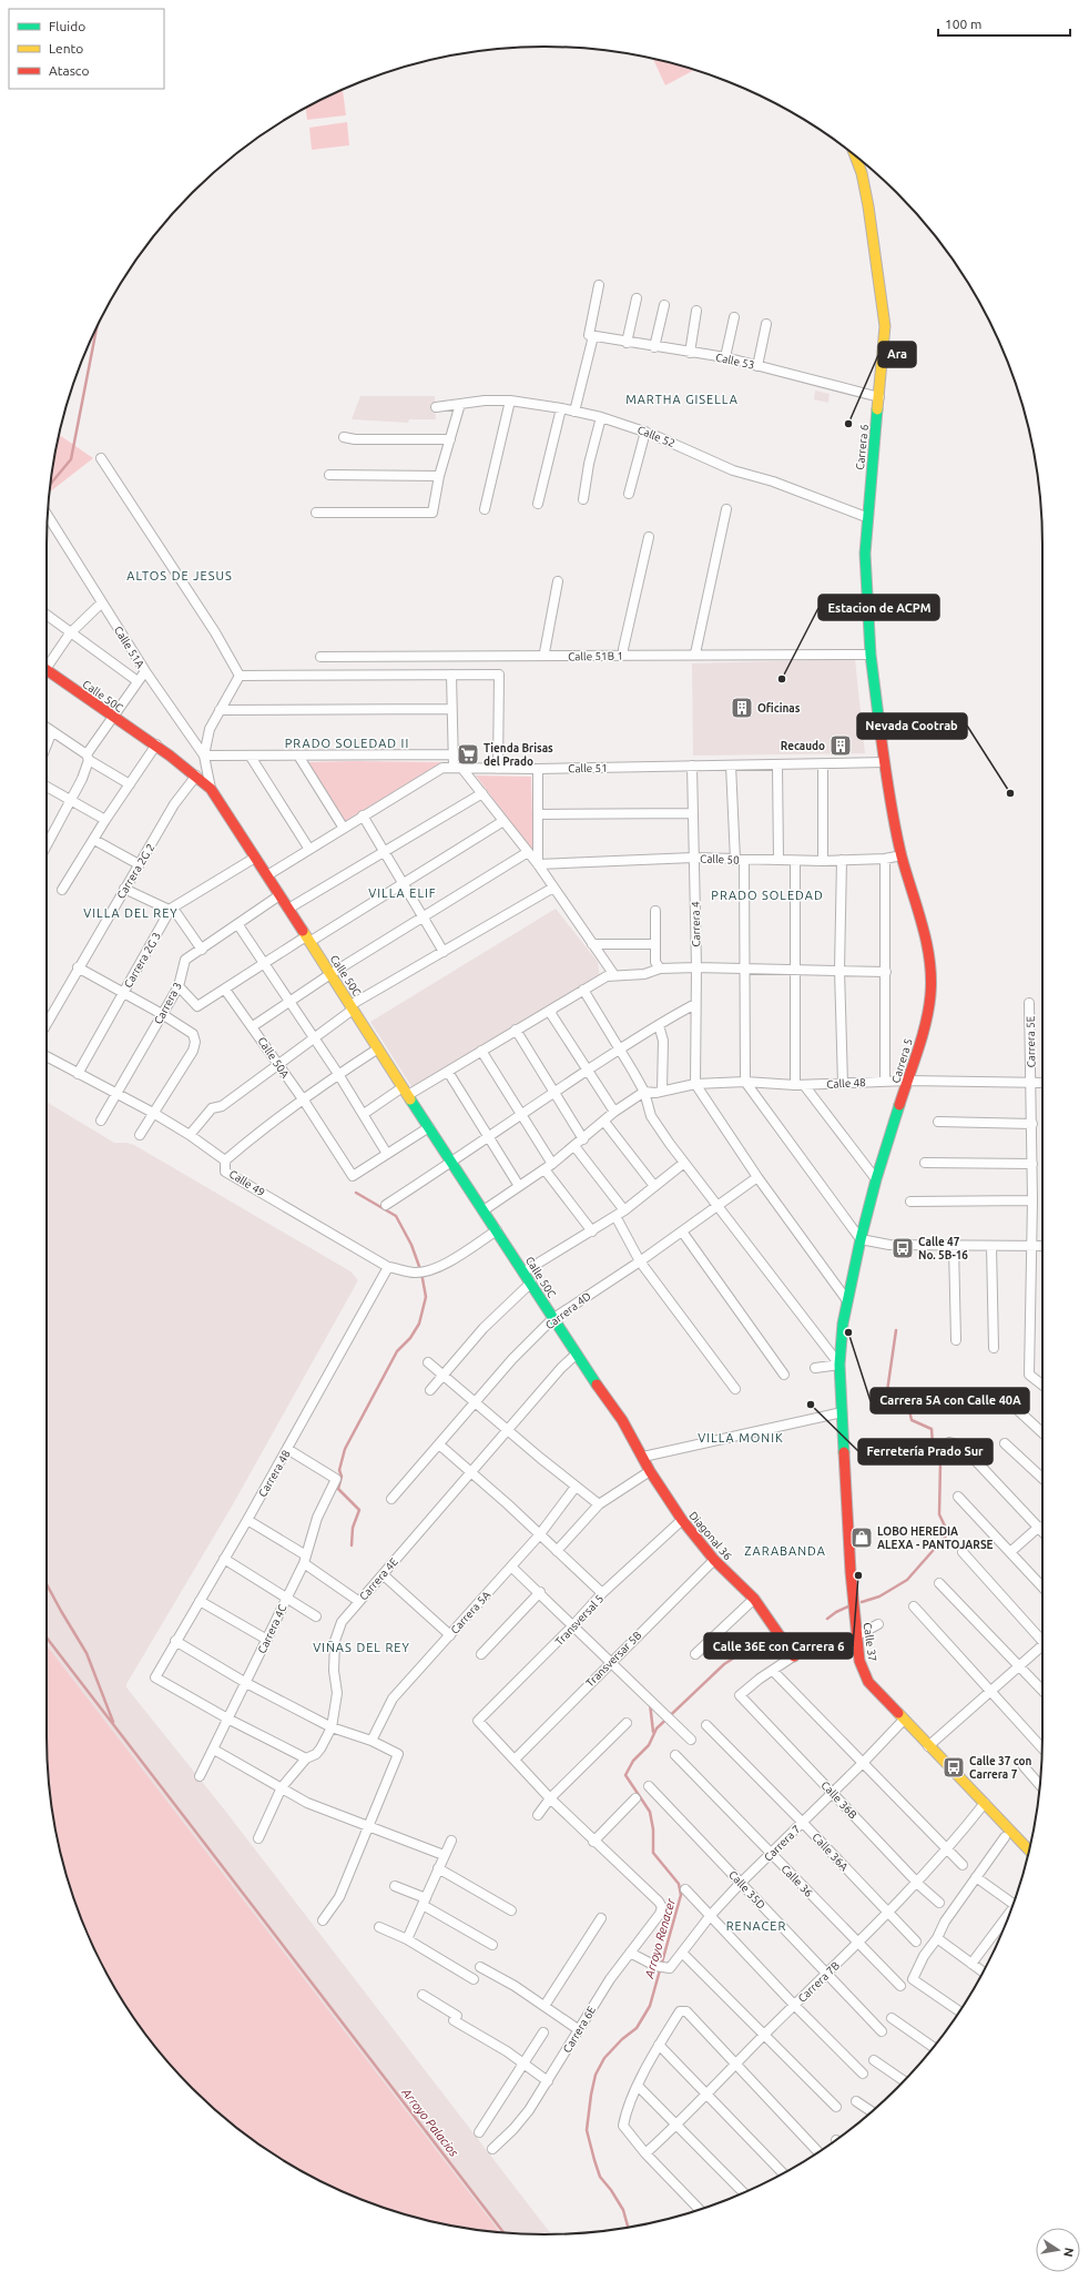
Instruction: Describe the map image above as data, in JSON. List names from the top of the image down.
{
  "streets": {
    "main road": [
      "Carrera 6",
      "Calle 50C",
      "Carrera 5",
      "Diagonal 36",
      "Calle 37"
    ],
    "street": [
      "Calle 53",
      "Calle 52",
      "Calle 51A",
      "Calle 51B 1",
      "Calle 51",
      "Calle 50",
      "Carrera 2G 2",
      "Carrera 4",
      "Carrera 2G 3",
      "Carrera 3",
      "Carrera 5E",
      "Calle 50A",
      "Calle 48",
      "Calle 49",
      "Carrera 4D",
      "Carrera 48",
      "Carrera 4E",
      "Carrera 5A",
      "Transversal 5",
      "Carrera 4C",
      "Transversar 5B",
      "Calle 36B",
      "Carrera 7",
      "Calle 36A",
      "Calle 36",
      "Calle 35D",
      "Carrera 7B",
      "Carrera 6E"
    ]
  },
  "crossings": [
    ["Calle 53", "Carrera 6"],
    ["Calle 52", "Carrera 6"],
    ["Carrera 6", "Calle 51B 1"],
    ["Carrera 6", "Calle 51"],
    ["Carrera 6", "Carrera 5"],
    ["Calle 51A", "Calle 50C"],
    ["Calle 50C", "Calle 51"],
    ["Calle 50C", "Carrera 2G 2"],
    ["Calle 50C", "Carrera 2G 3"],
    ["Calle 50C", "Carrera 3"],
    ["Calle 50C", "Calle 49"],
    ["Calle 50C", "Carrera 4D"],
    ["Calle 50C", "Diagonal 36"],
    ["Calle 50C", "Carrera 4E"],
    ["Calle 51", "Carrera 4"],
    ["Calle 51", "Carrera 5"],
    ["Calle 50", "Carrera 4"],
    ["Calle 50", "Carrera 5"],
    ["Carrera 4", "Calle 48"],
    ["Carrera 2G 3", "Calle 49"],
    ["Carrera 3", "Calle 49"],
    ["Carrera 5E", "Calle 48"],
    ["Carrera 5", "Calle 48"],
    ["Carrera 5", "Calle 37"],
    ["Calle 49", "Carrera 48"],
    ["Carrera 48", "Carrera 4C"],
    ["Diagonal 36", "Transversal 5"],
    ["Diagonal 36", "Transversar 5B"],
    ["Transversal 5", "Transversar 5B"],
    ["Calle 37", "Carrera 7"],
    ["Calle 37", "Carrera 7B"],
    ["Calle 36B", "Carrera 7"],
    ["Calle 36B", "Carrera 7B"],
    ["Carrera 7", "Calle 36A"],
    ["Carrera 7", "Calle 36"],
    ["Carrera 7", "Calle 35D"],
    ["Carrera 7", "Carrera 6E"],
    ["Calle 36A", "Carrera 7B"],
    ["Calle 36", "Carrera 7B"],
    ["Calle 35D", "Carrera 7B"]
  ],
  "districts": [
    "MARTHA GISELLA",
    "ALTOS DE JESUS",
    "PRADO SOLEDAD II",
    "VILLA ELIF",
    "PRADO SOLEDAD",
    "VILLA DEL REY",
    "VILLA MONIK",
    "ZARABANDA",
    "VIÑAS DEL REY",
    "RENACER"
  ],
  "water": ["Arroyo Renacer", "Arroyo Palacios"],
  "places": {
    "other": [
      "Ara",
      "Estacion de ACPM",
      "Nevada Cootrab",
      "Carrera 5A con Calle 40A",
      "Ferretería Prado Sur",
      "Calle 36E con Carrera 6"
    ],
    "building": ["Oficinas", "Recaudo"],
    "supermarket": ["Tienda Brisas del Prado"],
    "bus stop": ["Calle 47 No. 5B-16", "Calle 37 con Carrera 7"],
    "shop": ["LOBO HEREDIA ALEXA - PANTOJARSE"]
  },
  "legend": ["Fluido", "Lento", "Atasco"],
  "scale_bar": "100 m",
  "north": "right"
}
